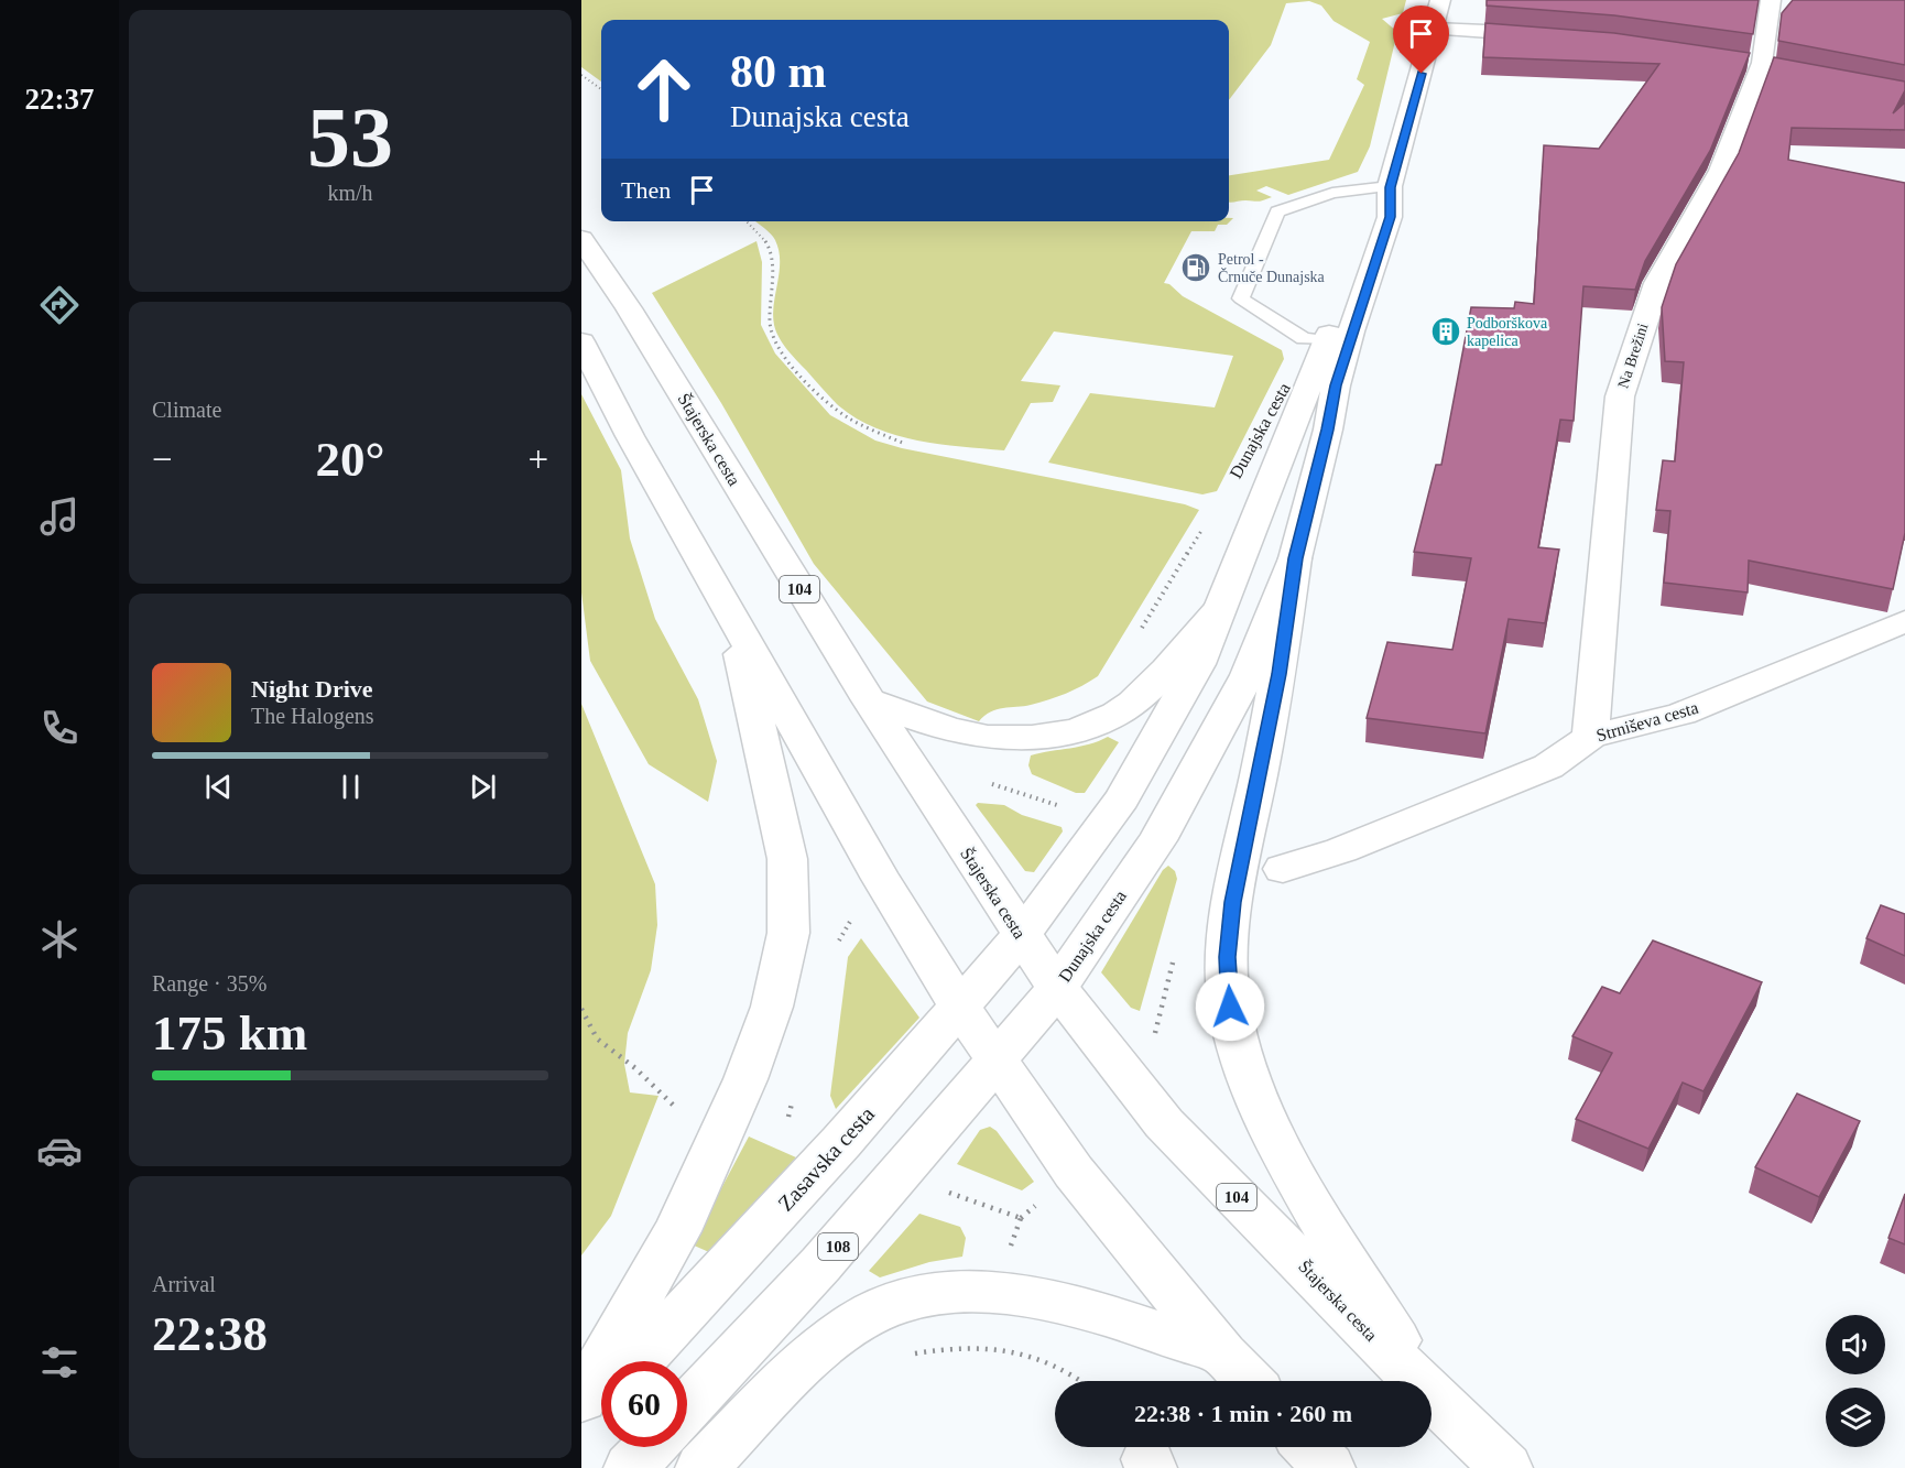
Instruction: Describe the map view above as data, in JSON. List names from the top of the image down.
{
  "streets": {
    "main road": [
      "Na Brežini",
      "Dunajska cesta",
      "Štajerska cesta",
      "104",
      "Strniševa cesta",
      "Zasavska cesta",
      "108"
    ]
  },
  "crossings": [
    ["Na Brežini", "Strniševa cesta"],
    ["Dunajska cesta", "Štajerska cesta"],
    ["Dunajska cesta", "Zasavska cesta"],
    ["Dunajska cesta", "108"],
    ["Štajerska cesta", "Zasavska cesta"],
    ["Štajerska cesta", "108"]
  ],
  "places": {
    "fuel station": ["Petrol - Črnuče Dunajska"],
    "building": ["Podborškova kapelica"]
  },
  "page": {
    "tabs": "22:37",
    "tile": [
      ["53", "km/h"],
      "Climate",
      ["Range · 35%", "175 km"],
      ["Arrival", "22:38"]
    ],
    "turn": ["80 m", "Dunajska cesta"],
    "then": "Then",
    "heat": ["−", "20°", "+"],
    "song": ["Night Drive", "The Halogens"],
    "limit": "60",
    "trip": "22:38 · 1 min · 260 m"
  }
}
